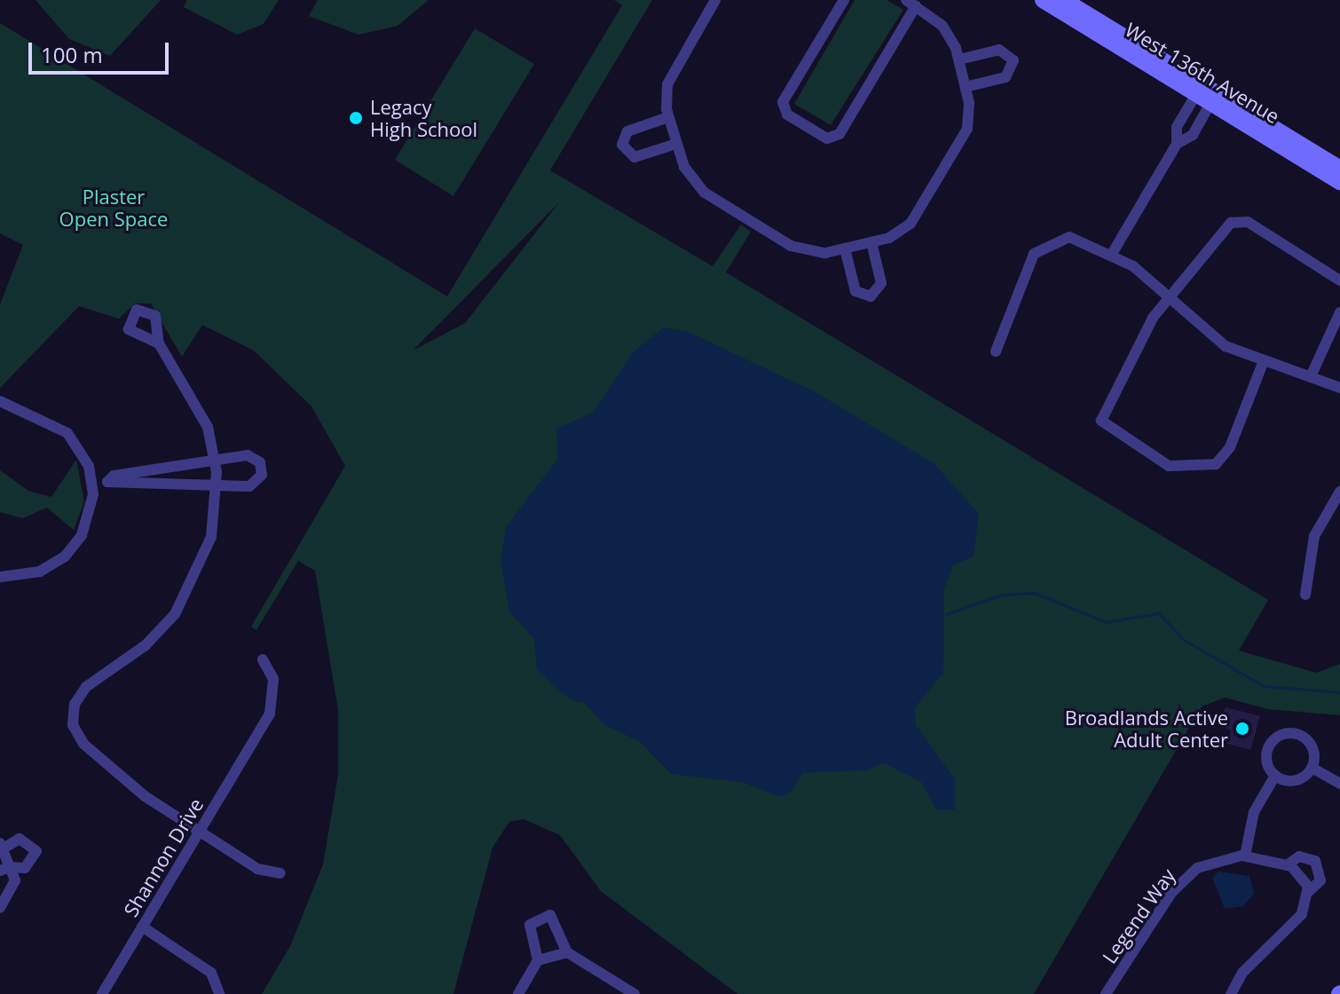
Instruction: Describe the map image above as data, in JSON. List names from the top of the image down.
{
  "streets": {
    "main road": ["West 136th Avenue"],
    "street": ["Shannon Drive", "Legend Way"]
  },
  "parks": ["Plaster Open Space"],
  "places": ["Legacy High School", "Broadlands Active Adult Center"],
  "scale_bar": "100 m"
}
